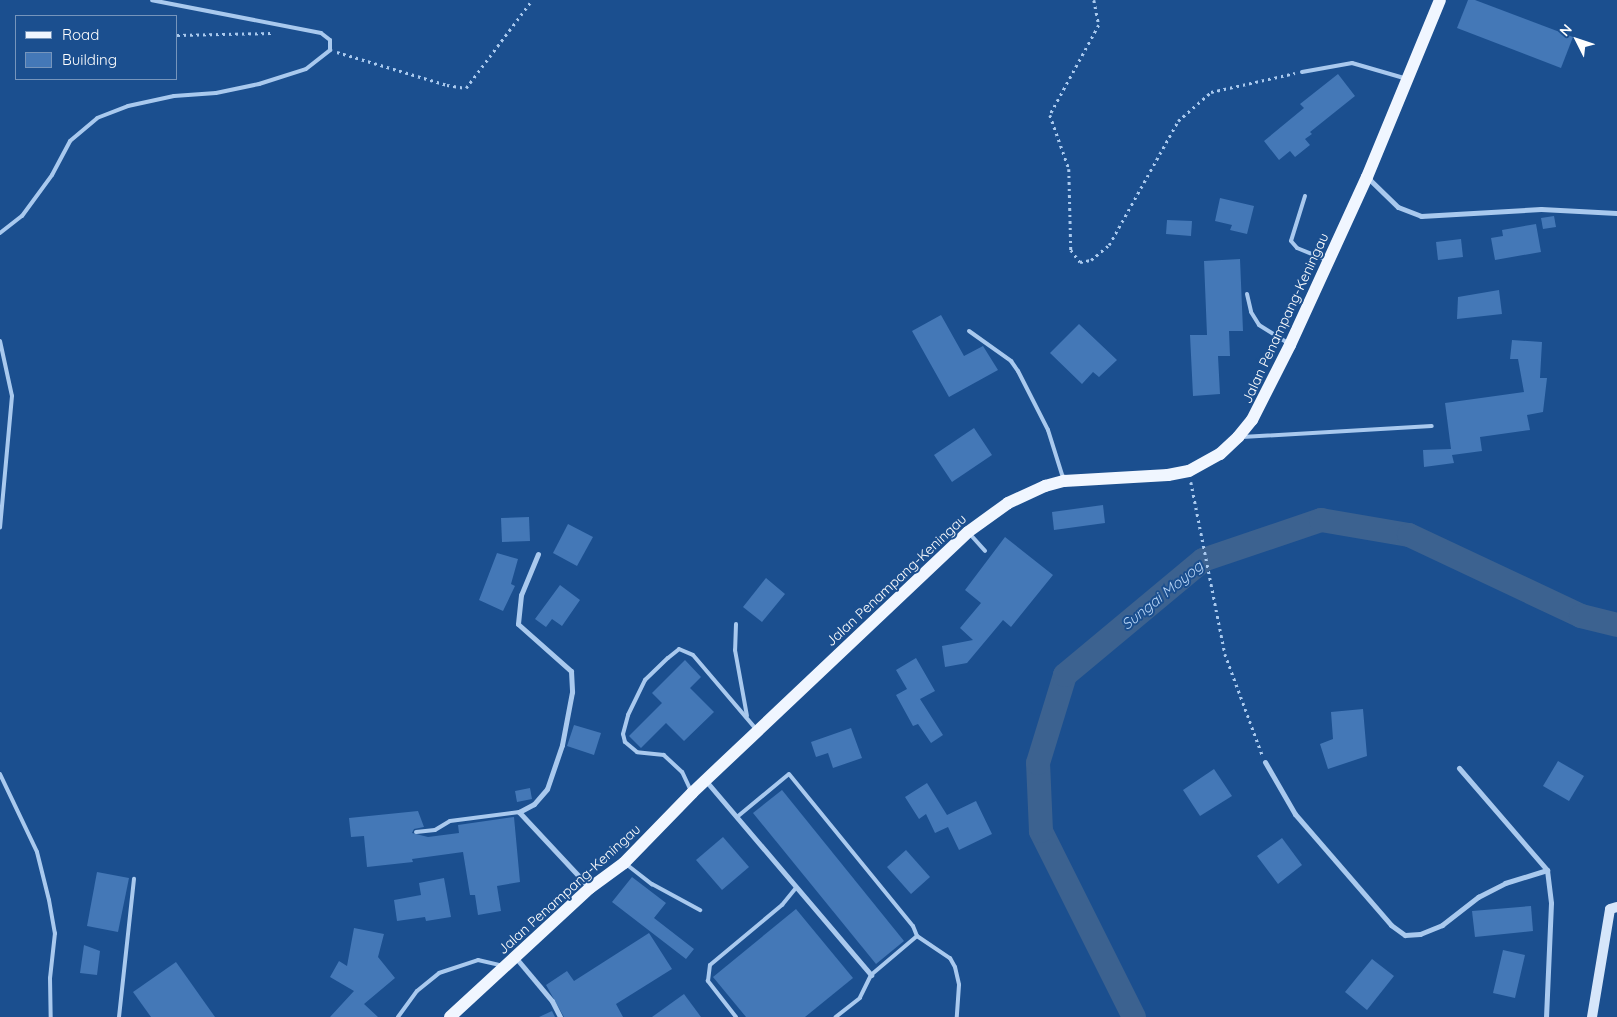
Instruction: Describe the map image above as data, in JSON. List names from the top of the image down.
{
  "streets": {
    "main road": ["Jalan Penampang-Keningau"]
  },
  "water": ["Sungai Moyog"],
  "legend": ["Road", "Building"],
  "north": "top left"
}
